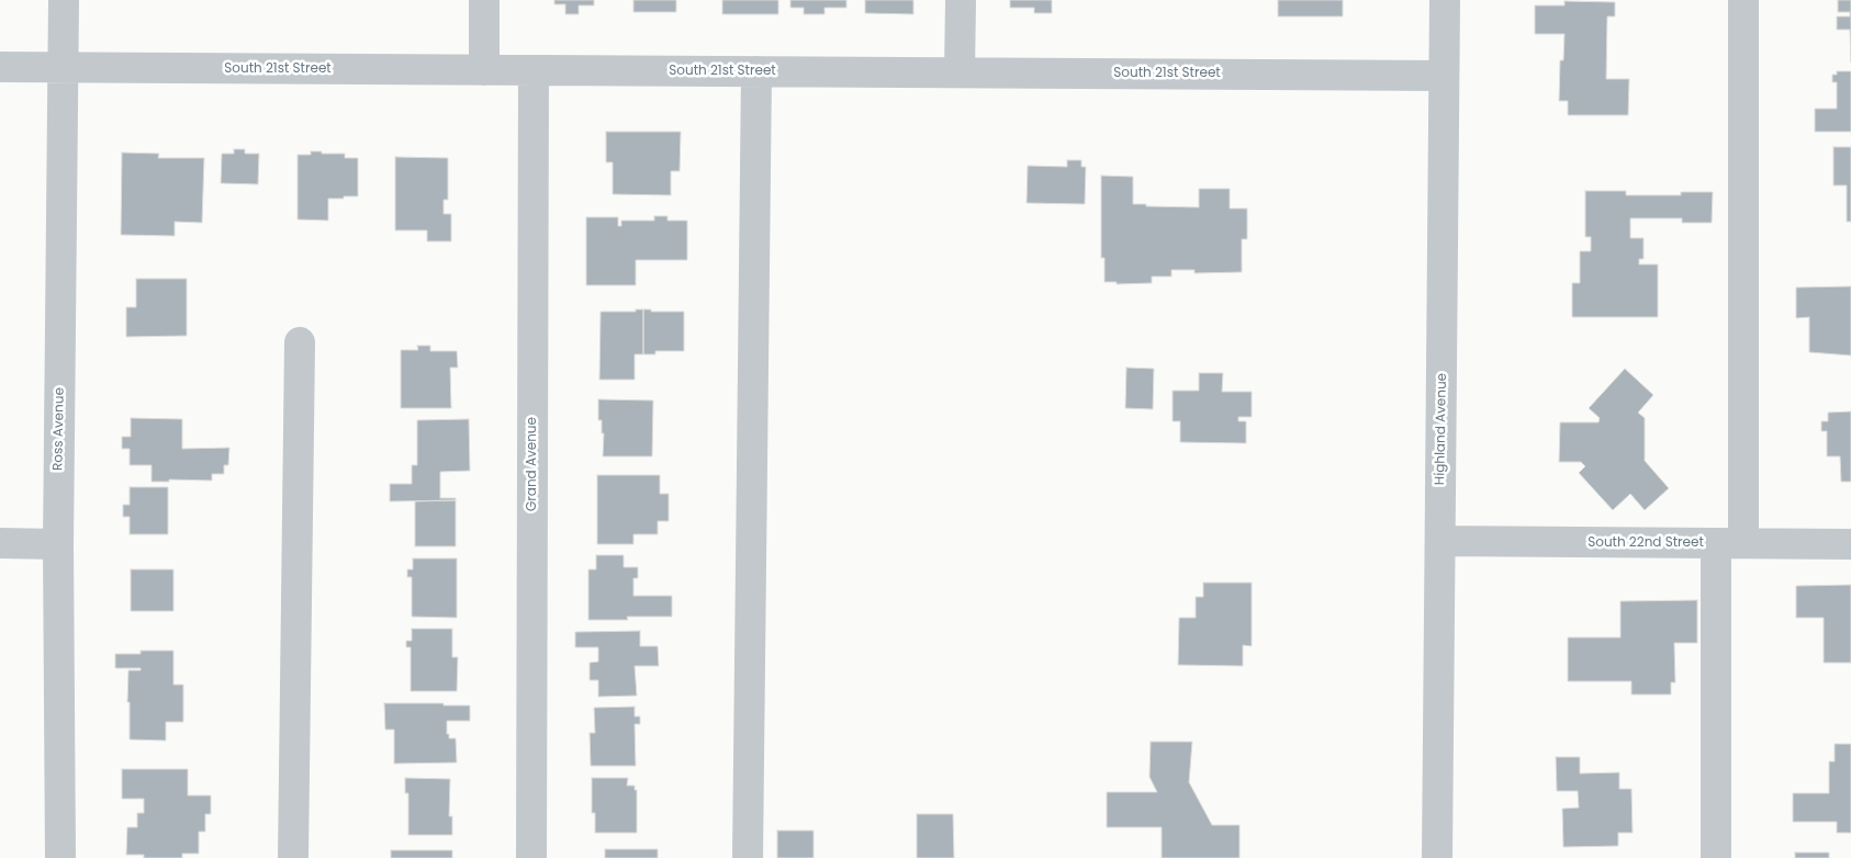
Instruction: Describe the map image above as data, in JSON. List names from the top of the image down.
{
  "streets": {
    "street": [
      "South 21st Street",
      "Ross Avenue",
      "Highland Avenue",
      "Grand Avenue",
      "South 22nd Street"
    ]
  },
  "crossings": [
    ["South 21st Street", "Ross Avenue"],
    ["South 21st Street", "Highland Avenue"],
    ["South 21st Street", "Grand Avenue"],
    ["Highland Avenue", "South 22nd Street"]
  ]
}
